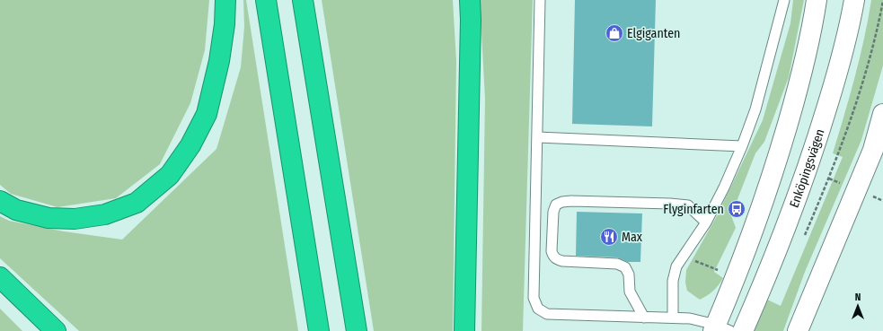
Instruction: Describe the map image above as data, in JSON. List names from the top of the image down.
{
  "streets": {
    "street": ["Enköpingsvägen"]
  },
  "places": {
    "shop": ["Elgiganten"],
    "bus stop": ["Flyginfarten"],
    "restaurant": ["Max"]
  },
  "north": "top"
}
